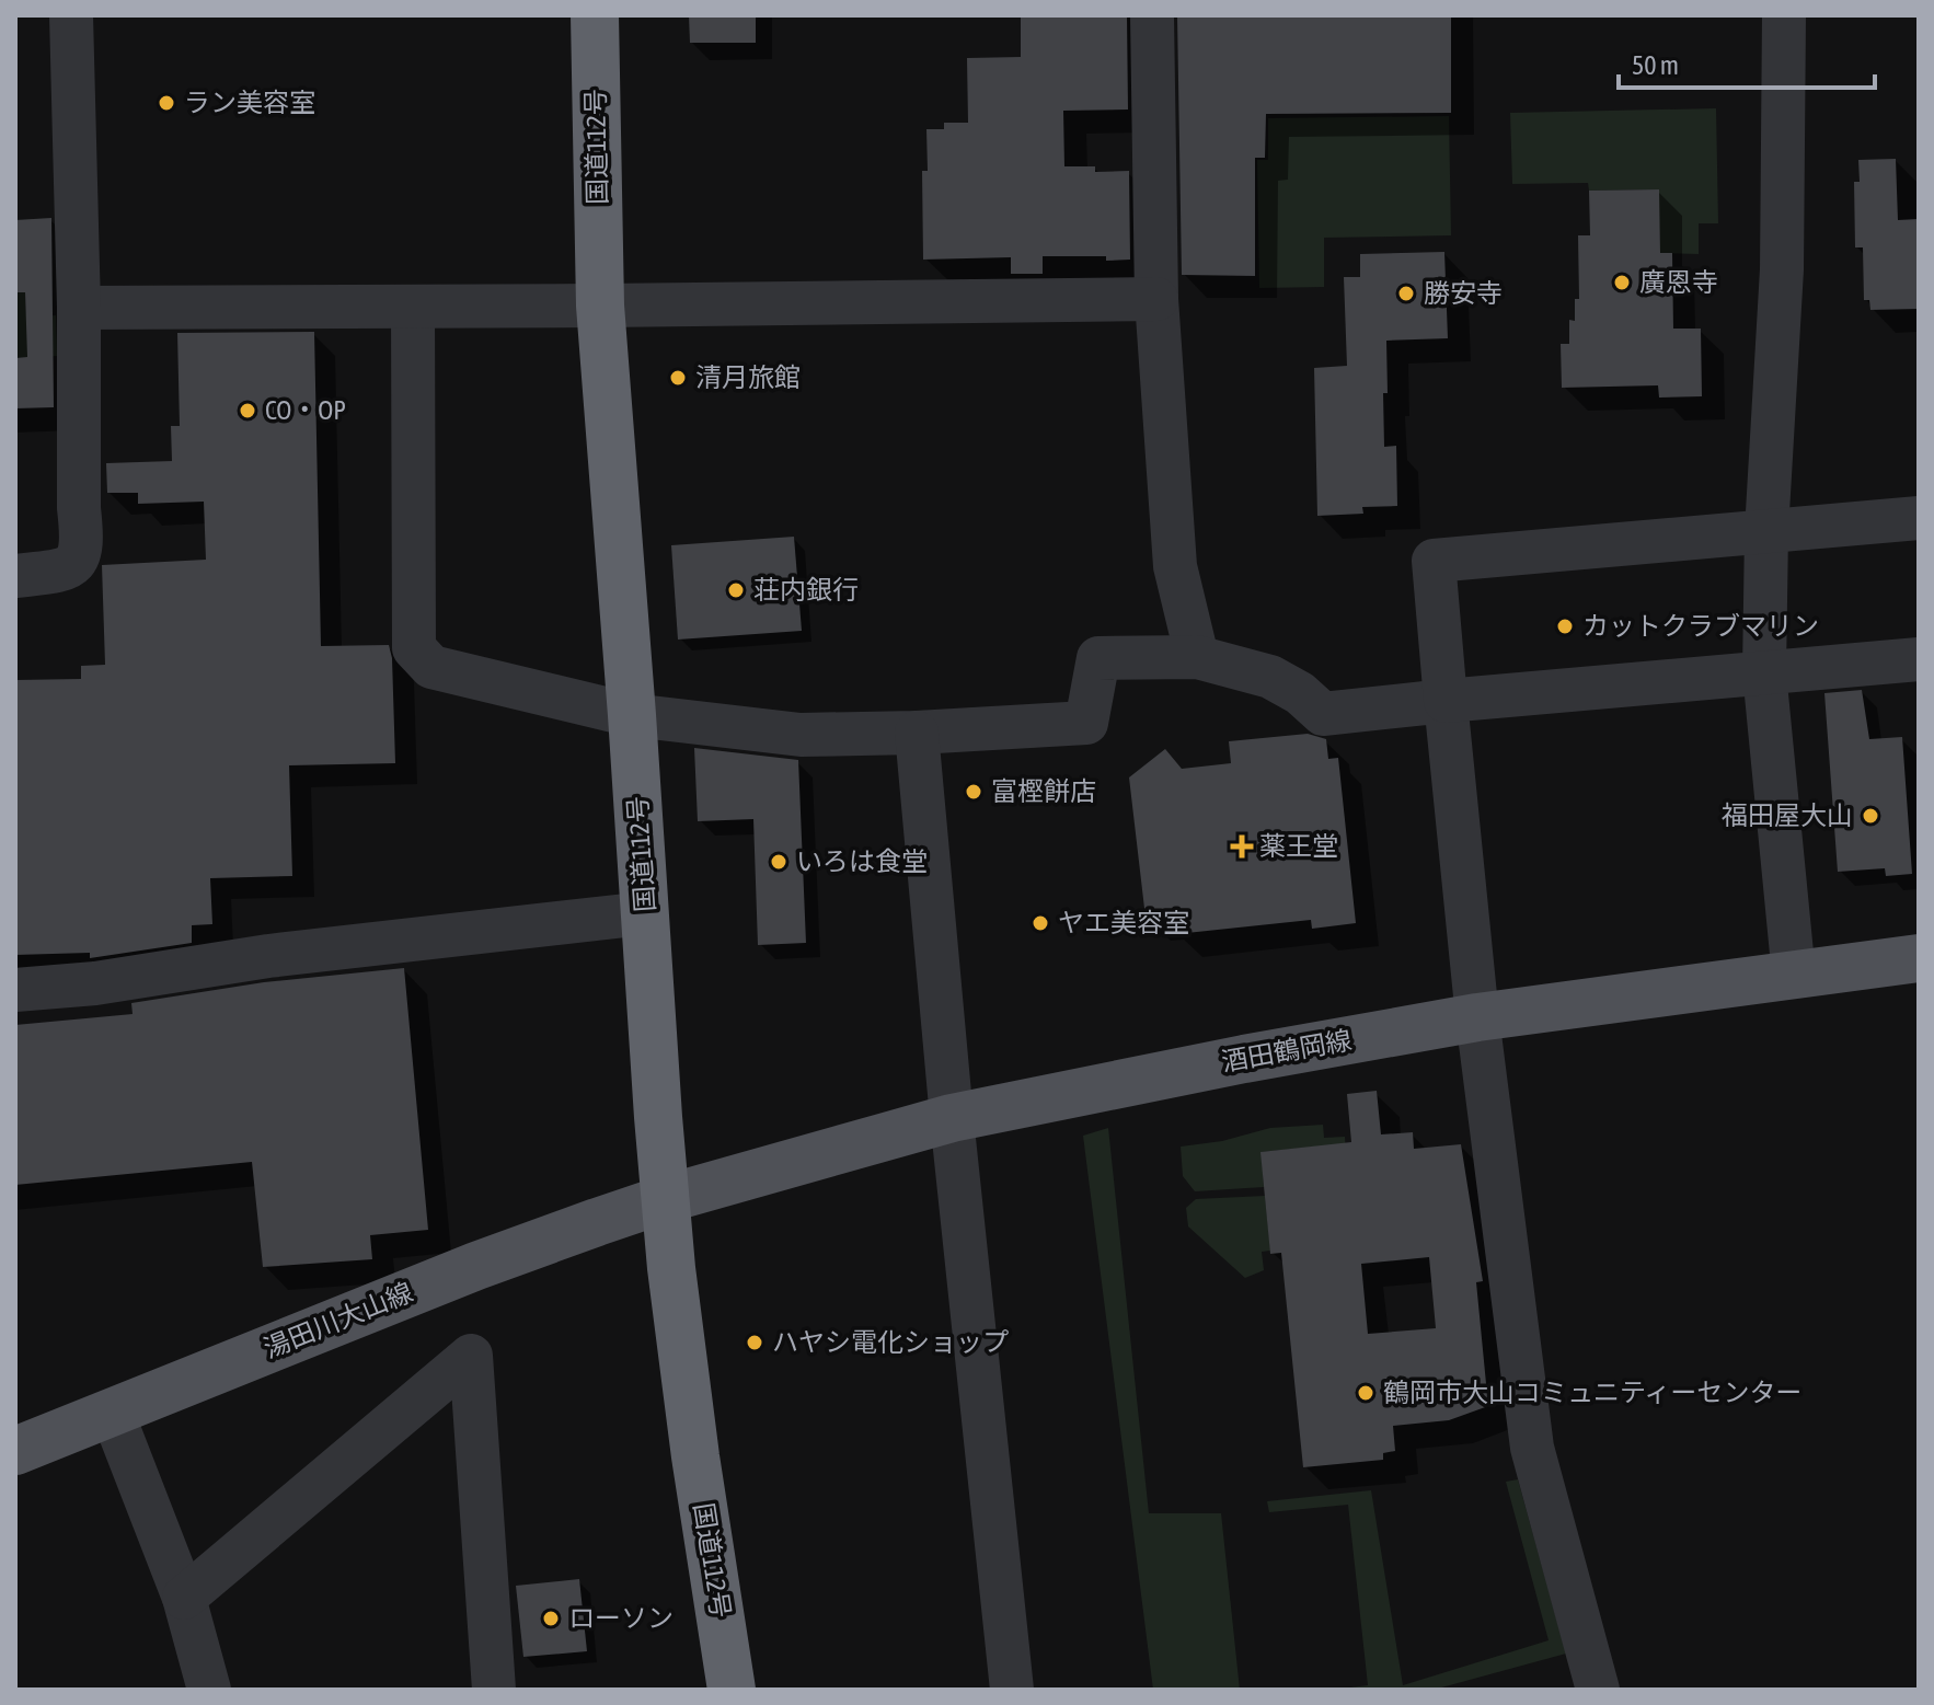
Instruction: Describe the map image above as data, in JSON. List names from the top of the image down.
{
  "streets": {
    "highway": ["国道112号"],
    "main road": ["酒田鶴岡線", "湯田川大山線"]
  },
  "crossings": [
    ["国道112号", "酒田鶴岡線"],
    ["国道112号", "湯田川大山線"],
    ["酒田鶴岡線", "湯田川大山線"]
  ],
  "places": {
    "other": [
      "ラン美容室",
      "廣恩寺",
      "勝安寺",
      "清月旅館",
      "CO・OP",
      "荘内銀行",
      "カットクラブマリン",
      "富樫餅店",
      "福田屋大山",
      "いろは食堂",
      "ヤエ美容室",
      "ハヤシ電化ショップ",
      "鶴岡市大山コミュニティーセンター",
      "ローソン"
    ],
    "health": ["薬王堂"]
  },
  "scale_bar": "50 m"
}
